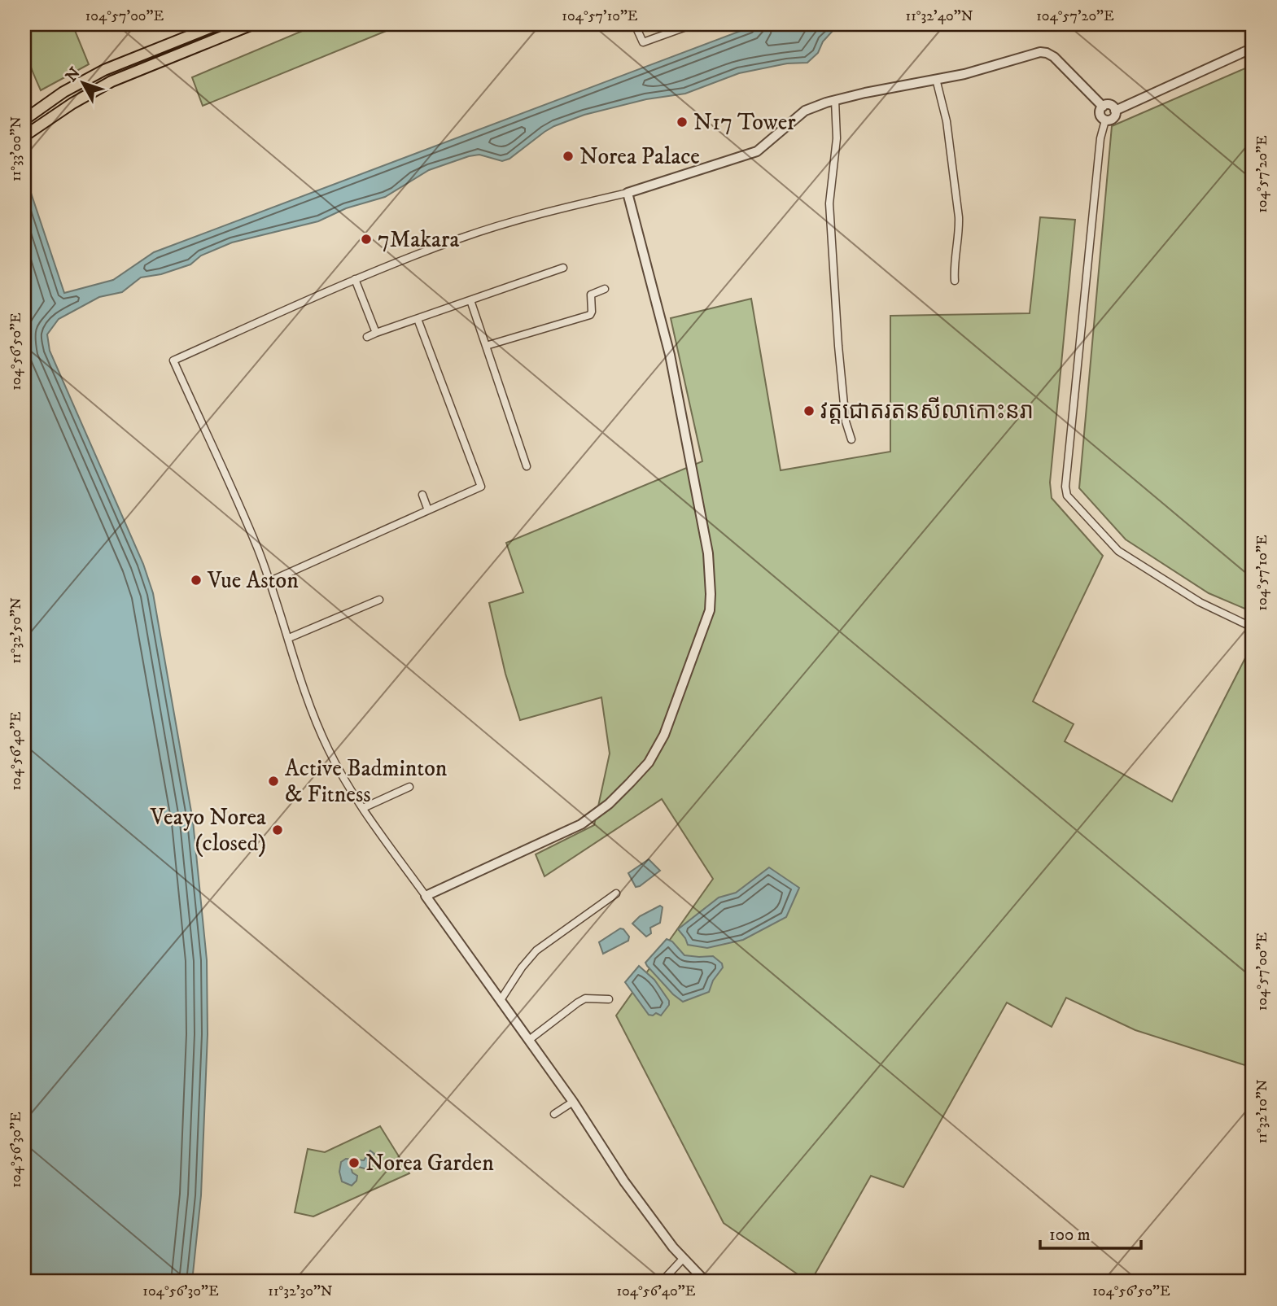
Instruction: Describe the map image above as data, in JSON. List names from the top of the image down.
{
  "places": [
    "N17 Tower",
    "Norea Palace",
    "7Makara",
    "វត្តជោតរតនសីលាកោះនរា",
    "Vue Aston",
    "Active Badminton & Fitness",
    "Veayo Norea (closed)",
    "Norea Garden"
  ],
  "scale_bar": "100 m",
  "north": "top left",
  "coordinates": [
    "104°57'00\"E",
    "104°57'10\"E",
    "11°32'40\"N",
    "104°57'20\"E",
    "11°33'00\"N",
    "104°56'50\"E",
    "11°32'50\"N",
    "104°56'40\"E",
    "11°32'10\"N",
    "104°56'30\"E",
    "11°32'30\"N"
  ]
}
